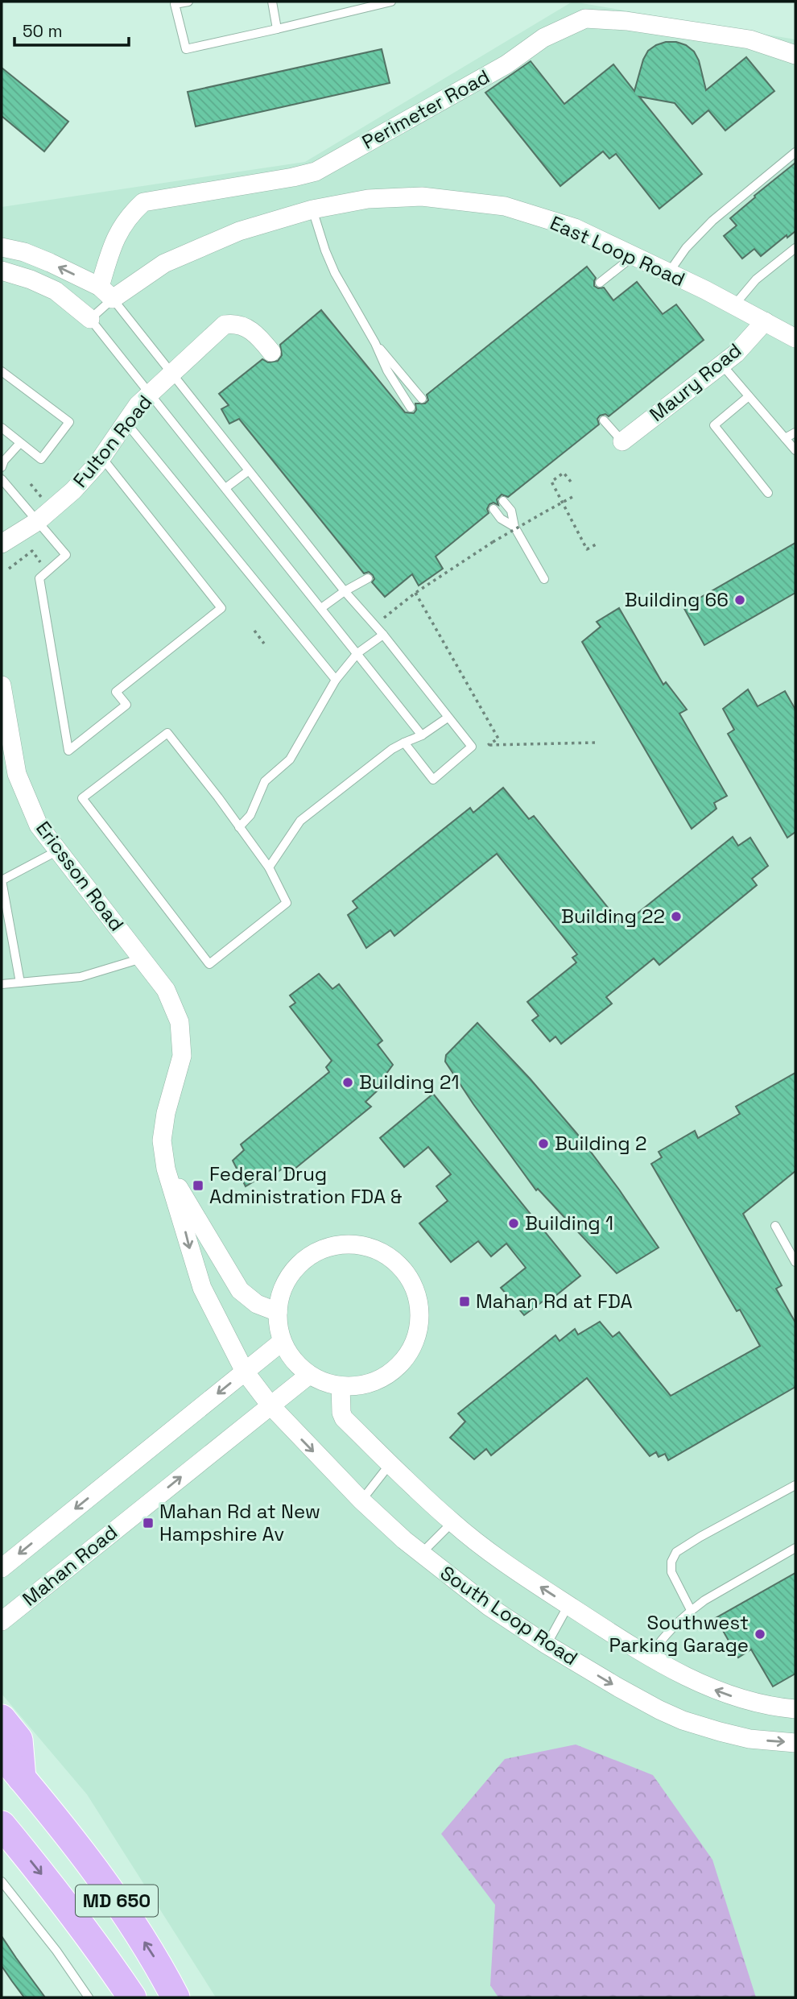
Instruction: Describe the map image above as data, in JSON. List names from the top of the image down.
{
  "streets": {
    "main road": ["MD 650"],
    "street": [
      "Perimeter Road",
      "East Loop Road",
      "Maury Road",
      "Fulton Road",
      "Ericsson Road",
      "Mahan Road",
      "South Loop Road"
    ]
  },
  "crossings": [
    ["Perimeter Road", "East Loop Road"],
    ["East Loop Road", "Maury Road"],
    ["Mahan Road", "South Loop Road"]
  ],
  "places": {
    "other": [
      "Building 66",
      "Building 22",
      "Building 21",
      "Building 2",
      "Building 1",
      "Southwest Parking Garage"
    ],
    "transit": ["Federal Drug Administration FDA &", "Mahan Rd at FDA", "Mahan Rd at New Hampshire Av"]
  },
  "scale_bar": "50 m"
}
